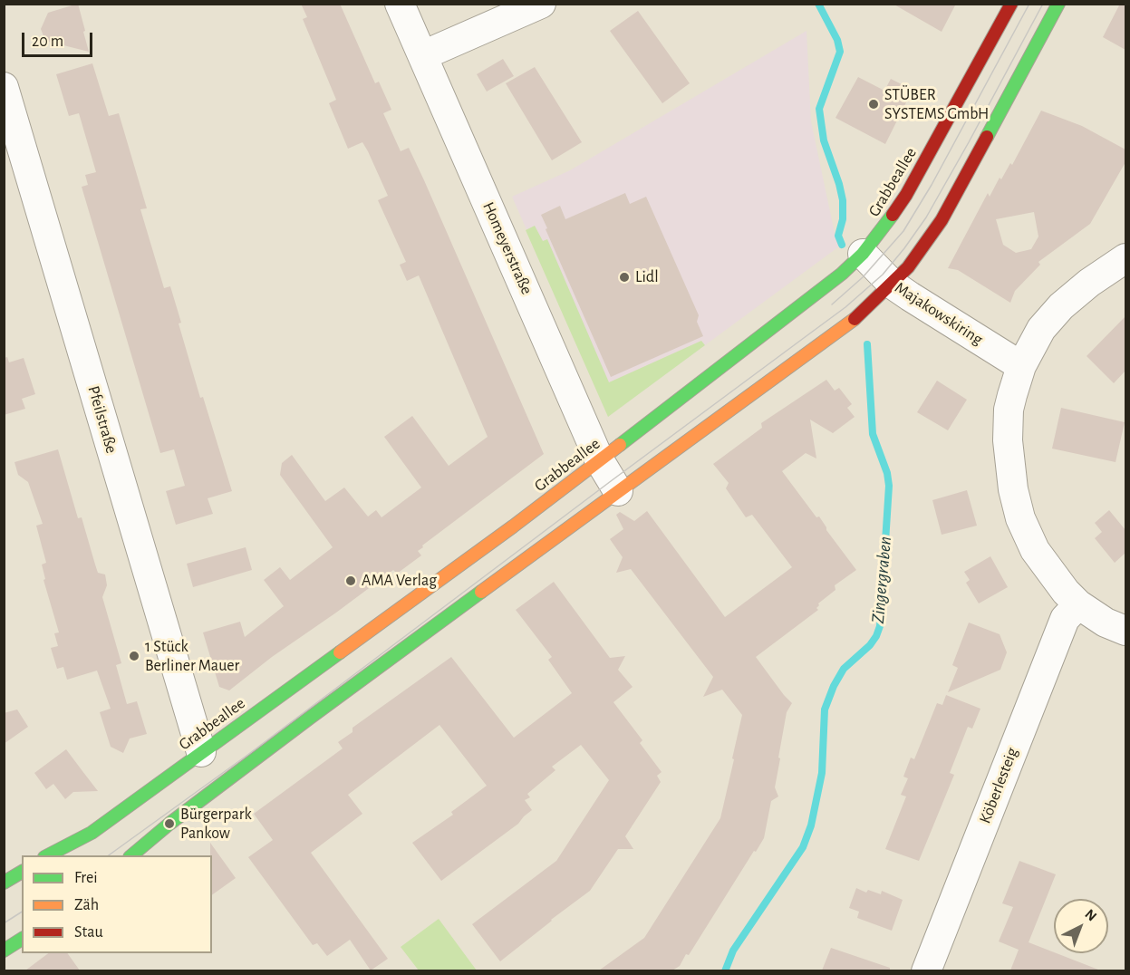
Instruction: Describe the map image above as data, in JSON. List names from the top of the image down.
{
  "streets": {
    "main road": ["Grabbeallee"],
    "street": [
      "Homeyerstraße",
      "Majakowskiring",
      "Pfeilstraße",
      "Köberlesteig"
    ]
  },
  "crossings": [
    ["Grabbeallee", "Homeyerstraße"],
    ["Grabbeallee", "Majakowskiring"],
    ["Grabbeallee", "Pfeilstraße"]
  ],
  "water": ["Zingergraben"],
  "places": [
    "STÜBER SYSTEMS GmbH",
    "Lidl",
    "AMA Verlag",
    "1 Stück Berliner Mauer",
    "Bürgerpark Pankow"
  ],
  "legend": ["Frei", "Zäh", "Stau"],
  "scale_bar": "20 m",
  "north": "top right"
}
